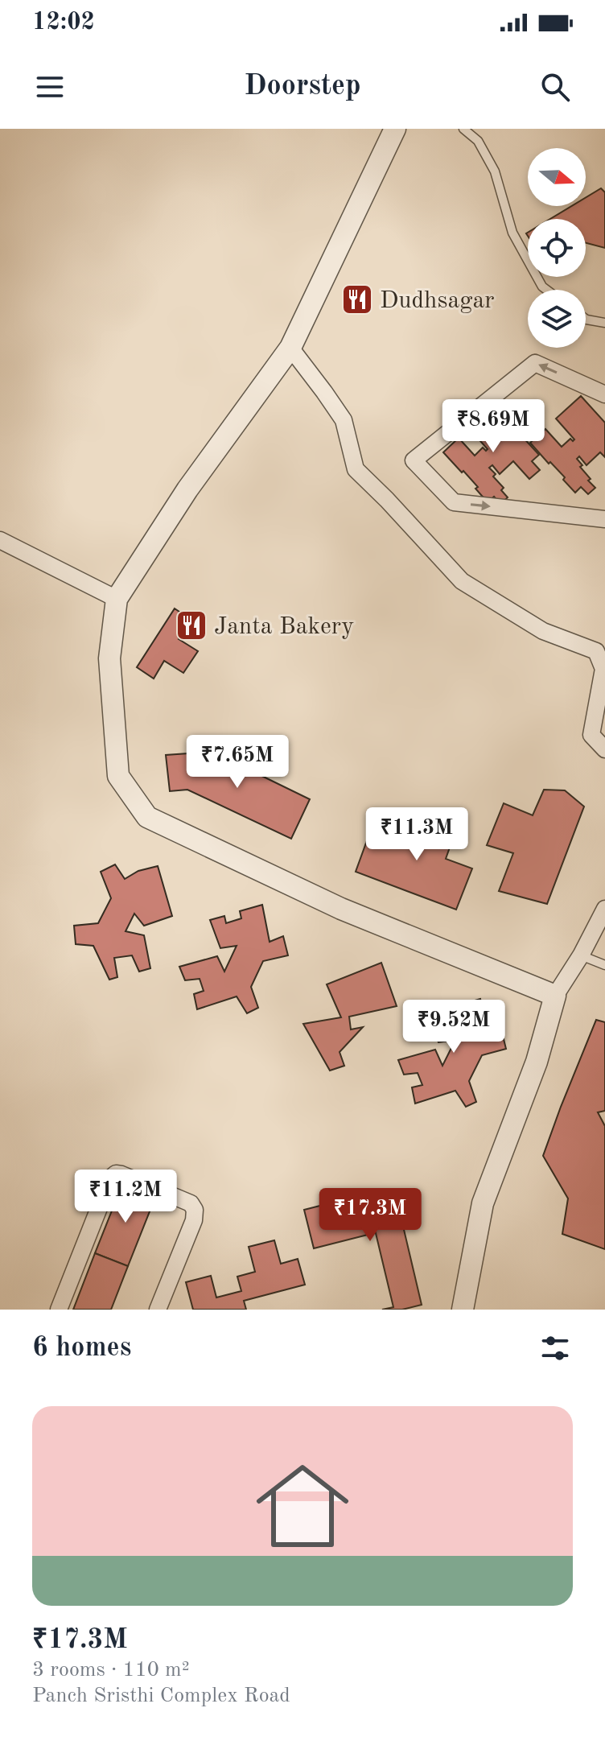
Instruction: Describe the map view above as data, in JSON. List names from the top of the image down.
{
  "places": {
    "restaurant": ["Dudhsagar", "Janta Bakery"]
  },
  "north": "right",
  "page": {
    "status": "12:02",
    "header": "Doorstep",
    "price": [
      "₹8.69M",
      "₹7.65M",
      "₹11.3M",
      "₹9.52M",
      "₹11.2M",
      "₹17.3M"
    ],
    "heading": "6 homes",
    "list": [
      {
        "name": "₹17.3M",
        "note": "3 rooms · 110 m² · Panch Sristhi Complex Road"
      }
    ]
  }
}
